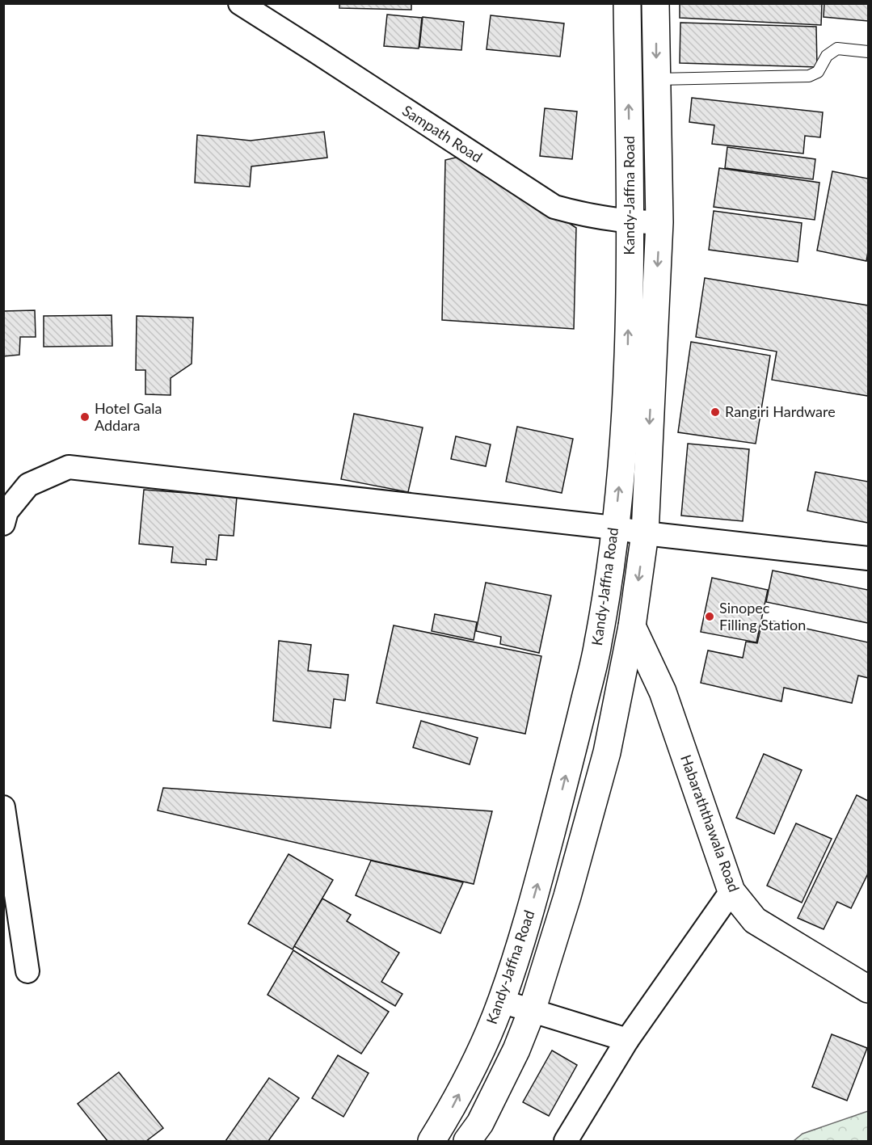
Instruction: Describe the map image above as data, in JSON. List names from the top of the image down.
{
  "streets": {
    "main road": ["Kandy-Jaffna Road", "Habaraththawala Road"],
    "street": ["Sampath Road"]
  },
  "crossings": [
    ["Sampath Road", "Kandy-Jaffna Road"],
    ["Kandy-Jaffna Road", "Habaraththawala Road"]
  ],
  "places": ["Rangiri Hardware", "Hotel Gala Addara", "Sinopec Filling Station"]
}
